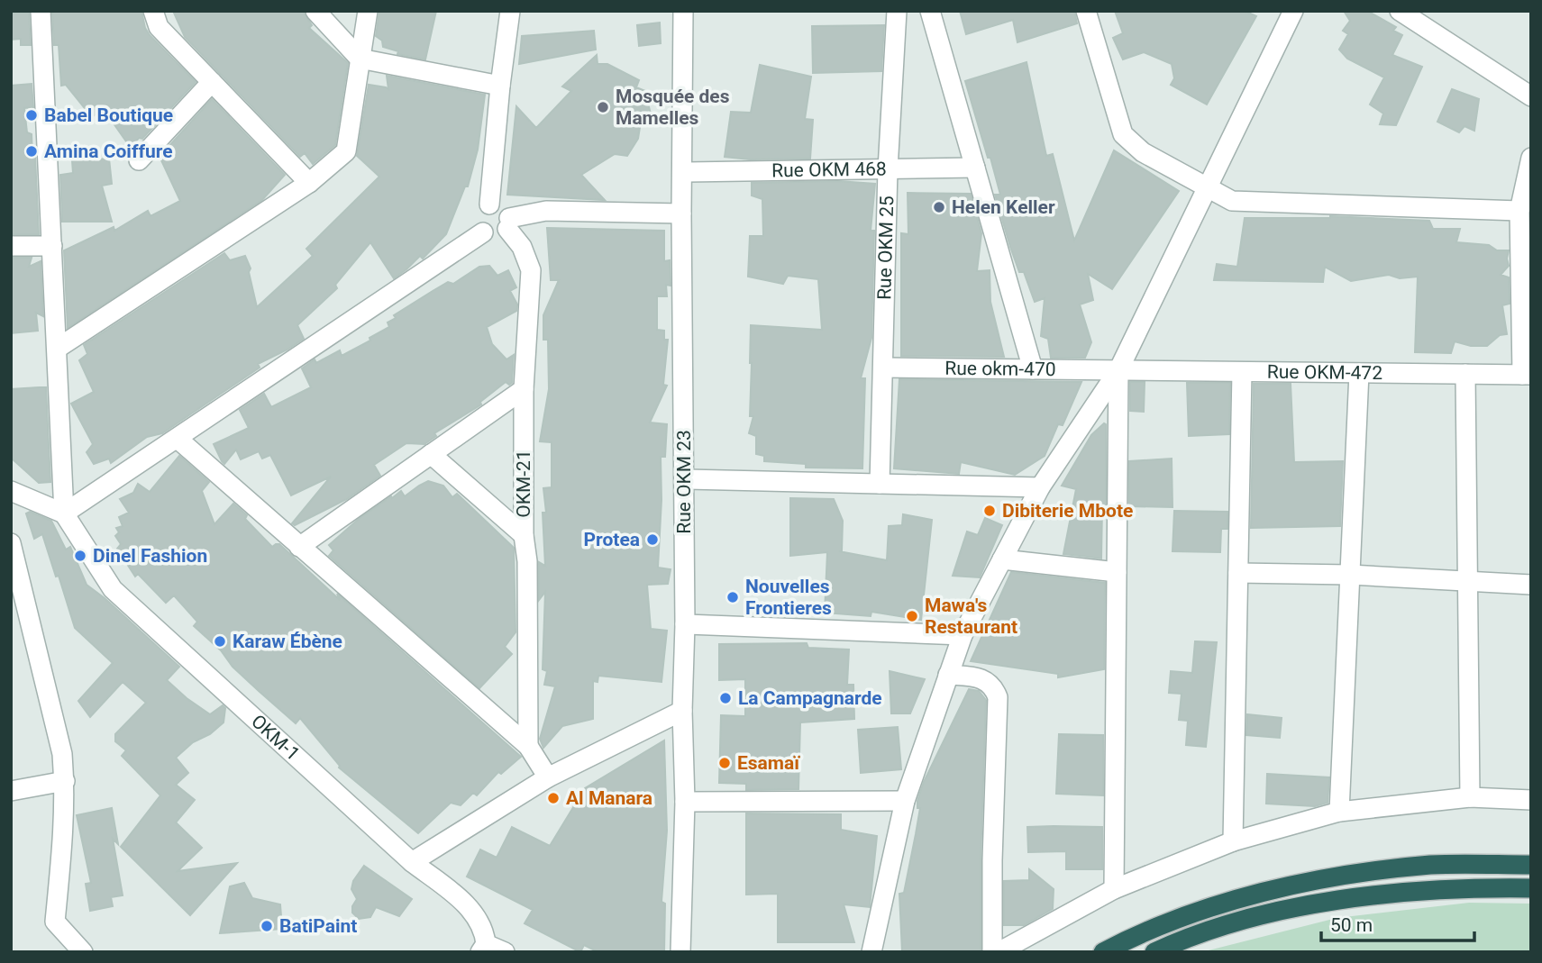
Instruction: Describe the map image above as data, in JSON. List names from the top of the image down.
{
  "streets": {
    "street": [
      "Rue OKM 468",
      "Rue OKM 25",
      "Rue okm-470",
      "Rue OKM-472",
      "Rue OKM 23",
      "OKM-21",
      "OKM-1"
    ]
  },
  "crossings": [
    ["Rue OKM 468", "Rue OKM 25"],
    ["Rue OKM 468", "Rue OKM 23"],
    ["Rue OKM 25", "Rue okm-470"],
    ["Rue okm-470", "Rue OKM-472"]
  ],
  "places": [
    "Mosquée des Mamelles",
    "Babel Boutique",
    "Amina Coiffure",
    "Helen Keller",
    "Dibiterie Mbote",
    "Protea",
    "Dinel Fashion",
    "Nouvelles Frontieres",
    "Mawa's Restaurant",
    "Karaw Ébène",
    "La Campagnarde",
    "Esamaï",
    "Al Manara",
    "BatiPaint"
  ],
  "scale_bar": "50 m"
}
